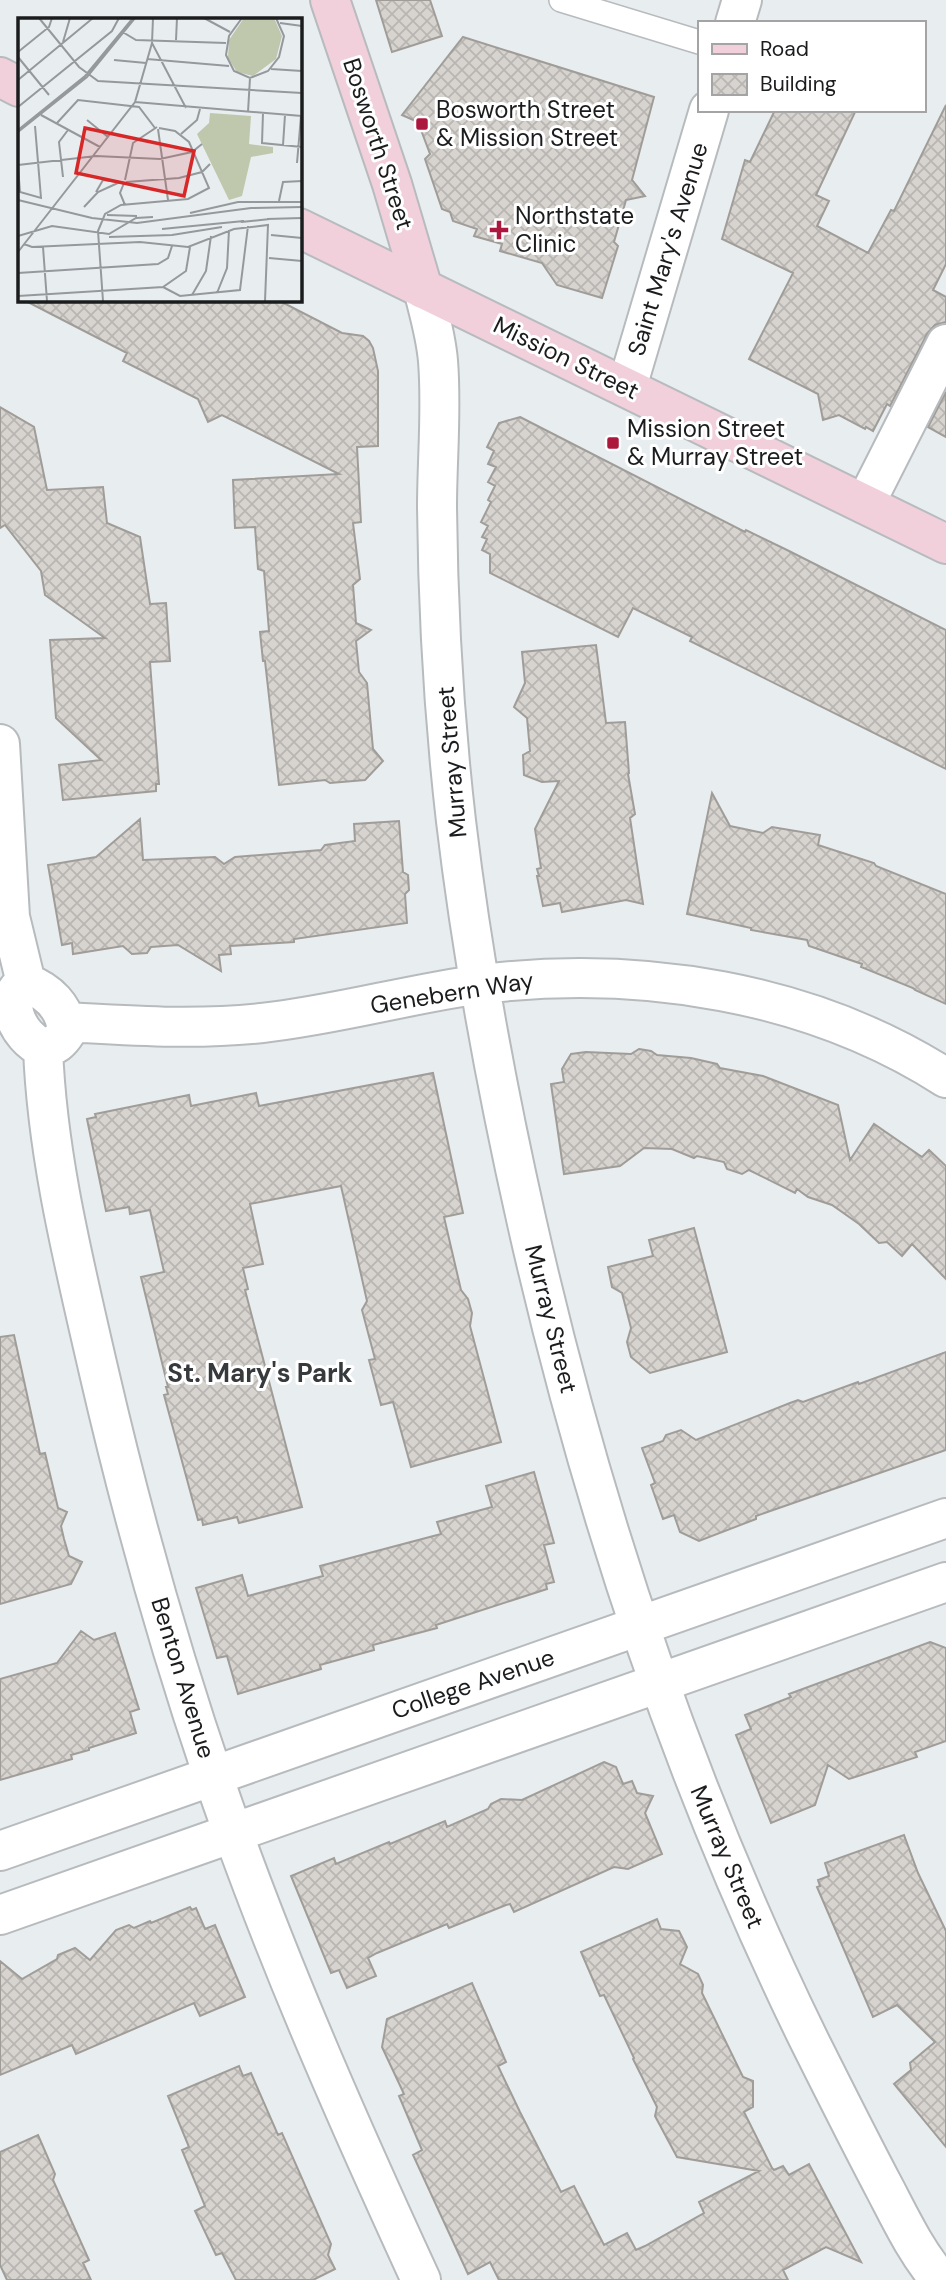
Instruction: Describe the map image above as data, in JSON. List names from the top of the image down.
{
  "streets": {
    "main road": ["Bosworth Street", "Mission Street"],
    "street": [
      "Saint Mary's Avenue",
      "Murray Street",
      "Genebern Way",
      "Benton Avenue",
      "College Avenue"
    ]
  },
  "crossings": [
    ["Bosworth Street", "Mission Street"],
    ["Bosworth Street", "Murray Street"],
    ["Saint Mary's Avenue", "Mission Street"],
    ["Mission Street", "Murray Street"],
    ["Murray Street", "Genebern Way"],
    ["Murray Street", "College Avenue"],
    ["Genebern Way", "Benton Avenue"],
    ["Benton Avenue", "College Avenue"]
  ],
  "districts": ["St. Mary's Park"],
  "places": {
    "transit": ["Bosworth Street & Mission Street", "Mission Street & Murray Street"],
    "health": ["Northstate Clinic"]
  },
  "legend": ["Road", "Building"]
}
